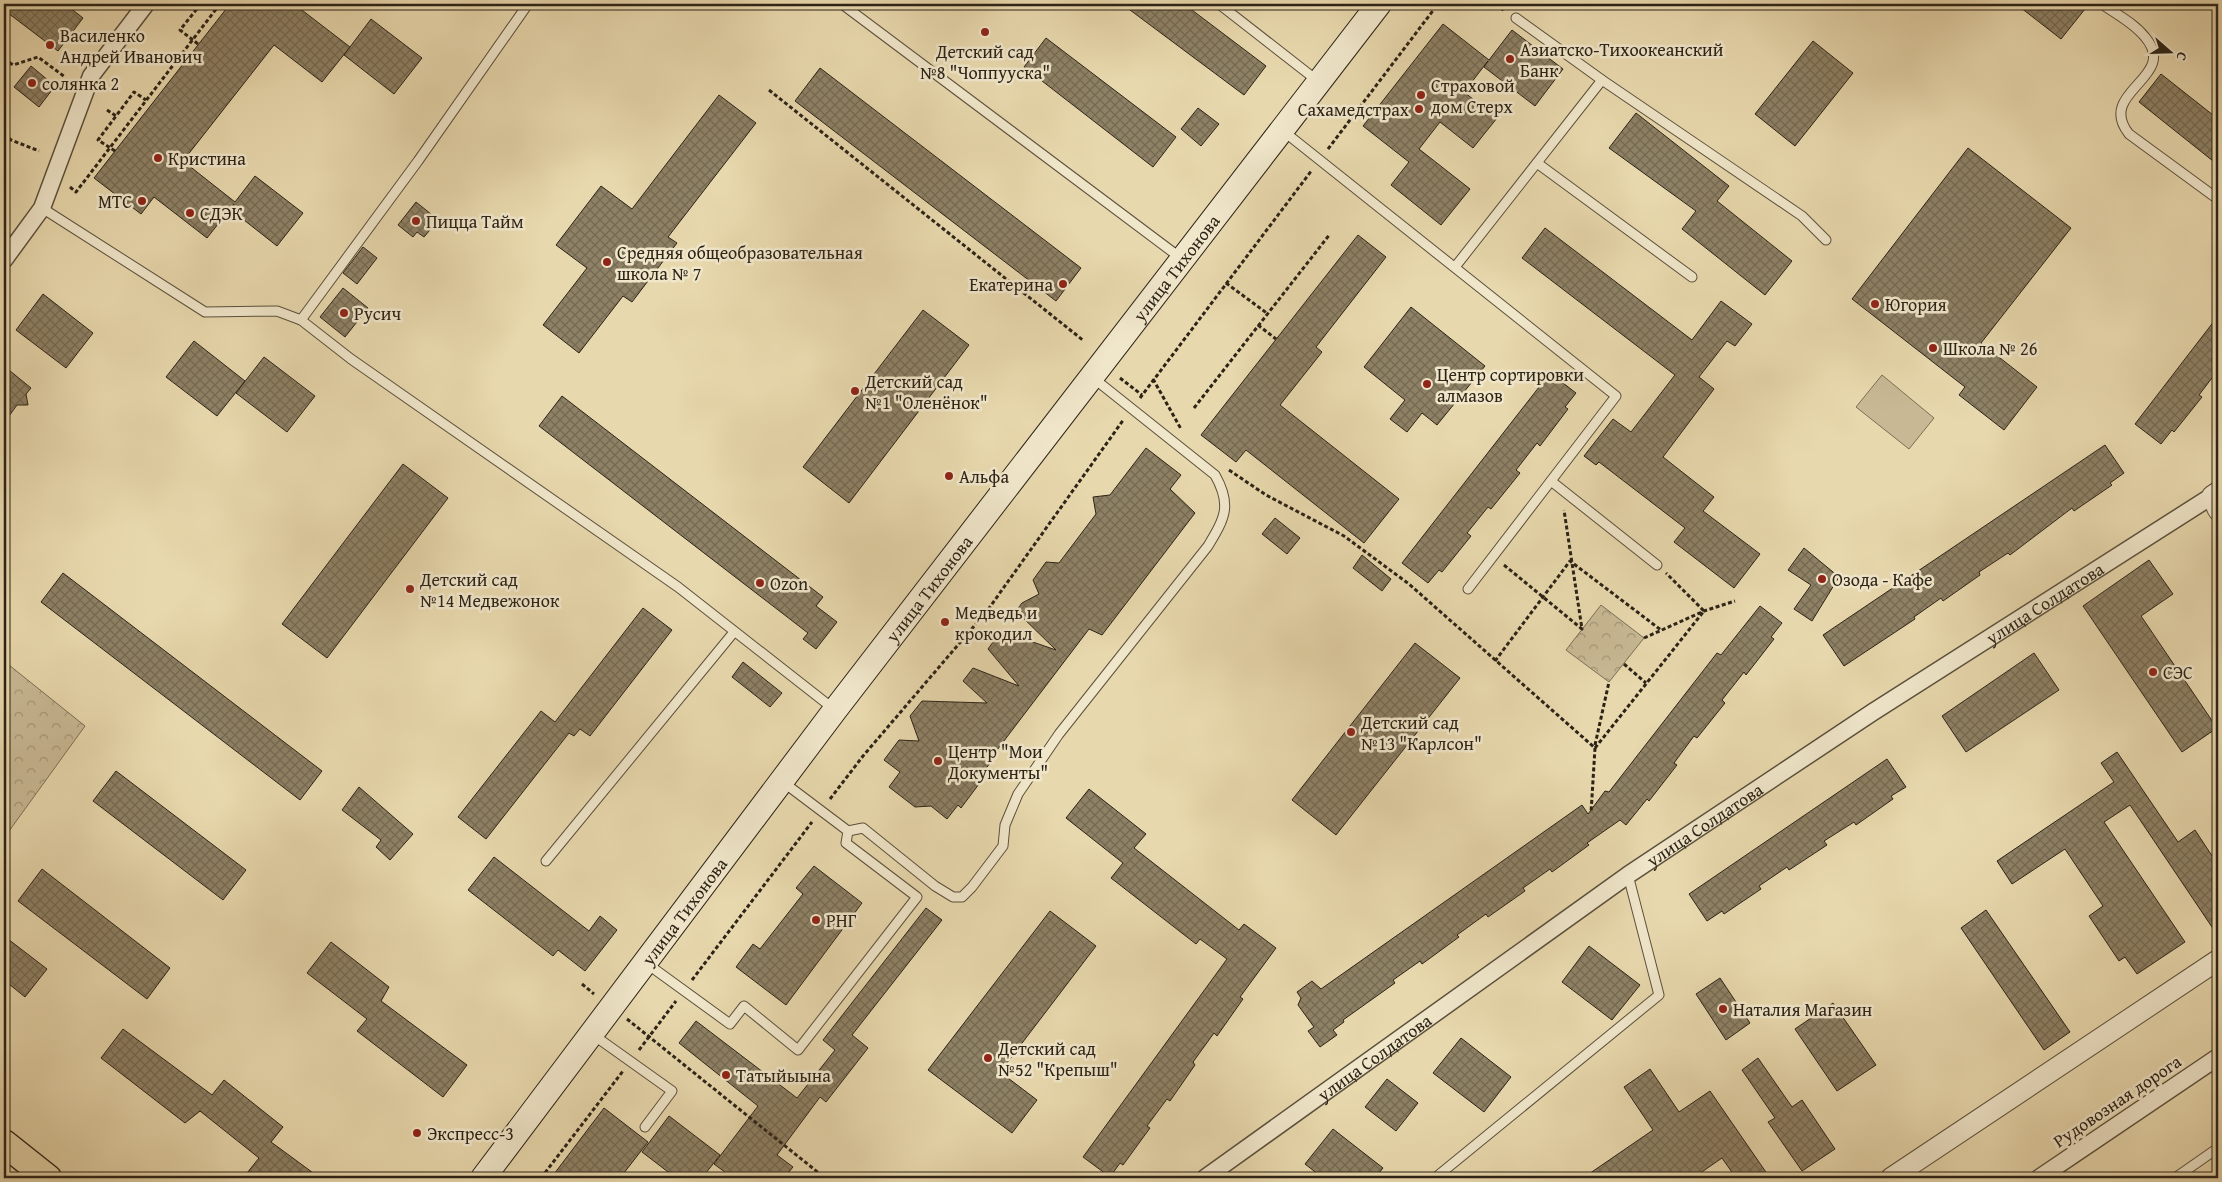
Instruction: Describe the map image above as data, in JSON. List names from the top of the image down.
{
  "streets": {
    "main road": ["улица Тихонова"],
    "street": ["улица Солдатова", "Рудовозная дорога"]
  },
  "places": [
    "Детский сад №8 \"Чоппууска\"",
    "Василенко Андрей Иванович",
    "Азиатско-Тихоокеанский Банк",
    "солянка 2",
    "Страховой дом Стерх",
    "Сахамедстрах",
    "Кристина",
    "МТС",
    "СДЭК",
    "Пицца Тайм",
    "Cредняя общеобразовательная школа № 7",
    "Екатерина",
    "Югория",
    "Русич",
    "Школа № 26",
    "Центр сортировки алмазов",
    "Детский сад №1 \"Оленёнок\"",
    "Альфа",
    "Озода - Кафе",
    "Ozon",
    "Детский сад №14 Медвежонок",
    "Медведь и крокодил",
    "СЭС",
    "Детский сад №13 \"Карлсон\"",
    "Центр \"Мои Документы\"",
    "РНГ",
    "Наталия Магазин",
    "Детский сад №52 \"Крепыш\"",
    "Татыйыына",
    "Экспресс-3"
  ],
  "north": "right"
}
